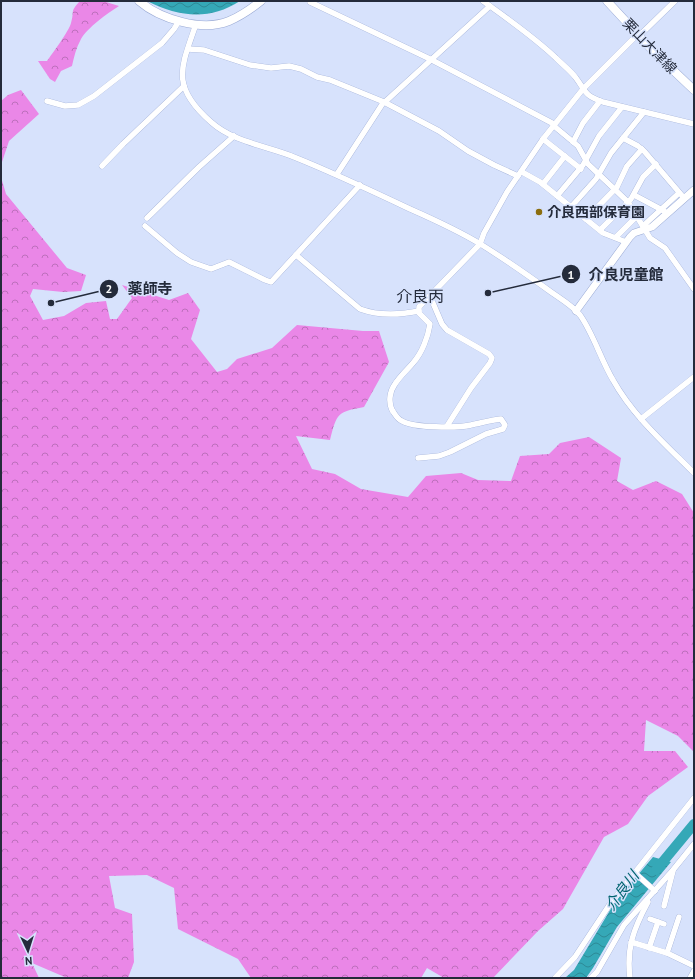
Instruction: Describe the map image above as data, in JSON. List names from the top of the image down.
{
  "streets": {
    "main road": ["栗山大津線"]
  },
  "districts": ["介良丙"],
  "water": ["介良川"],
  "places": ["介良西部保育園", "介良児童館", "薬師寺"],
  "north": "bottom"
}
